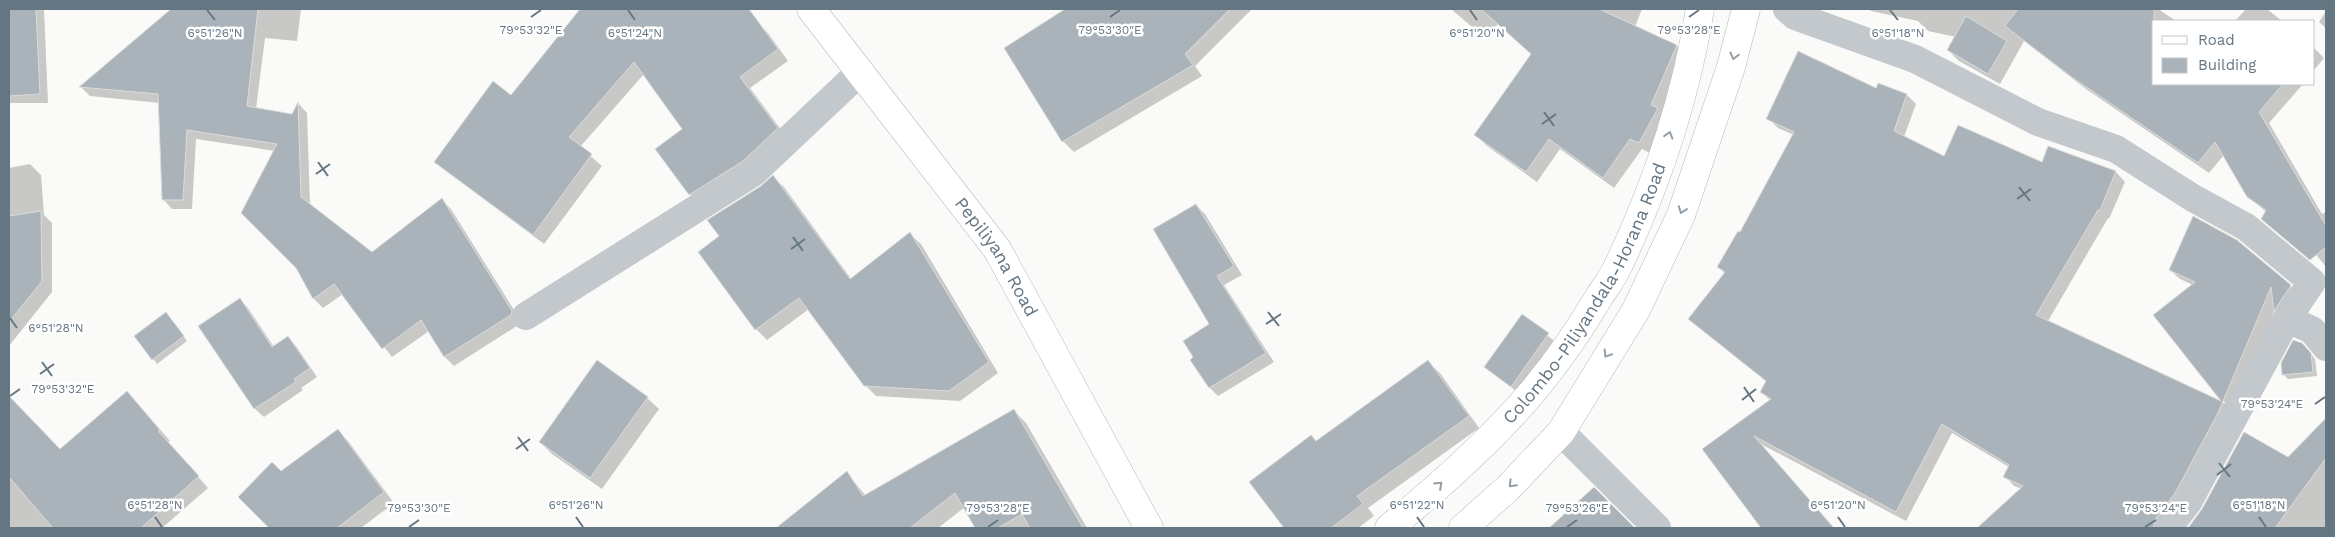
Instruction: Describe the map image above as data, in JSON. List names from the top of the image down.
{
  "streets": {
    "main road": ["Pepiliyana Road", "Colombo-Piliyandala-Horana Road"]
  },
  "legend": ["Road", "Building"],
  "coordinates": [
    "79°53'32\"E",
    "79°53'30\"E",
    "79°53'28\"E",
    "6°51'26\"N",
    "6°51'24\"N",
    "6°51'20\"N",
    "6°51'18\"N",
    "6°51'28\"N",
    "79°53'24\"E",
    "6°51'22\"N",
    "79°53'26\"E"
  ]
}
